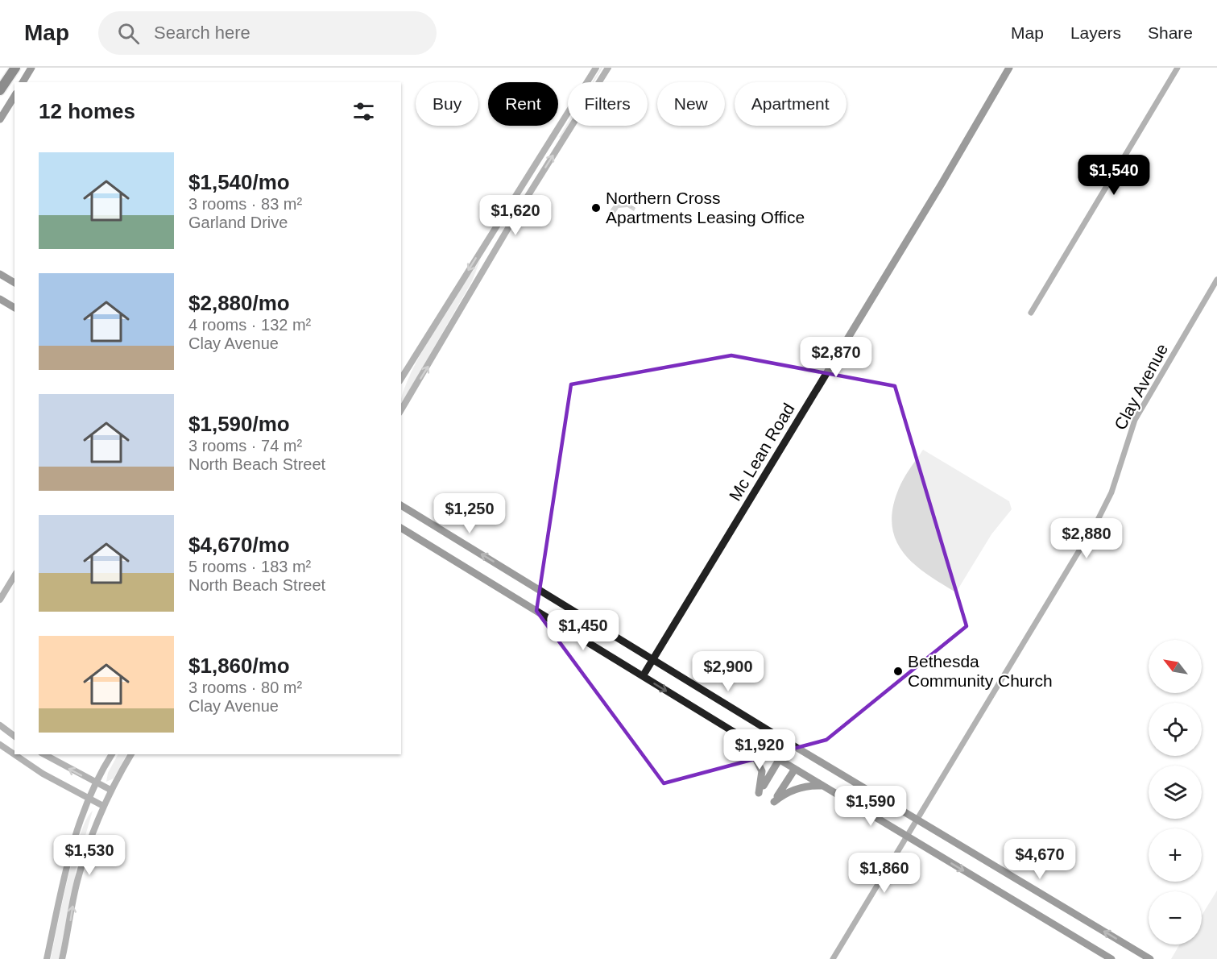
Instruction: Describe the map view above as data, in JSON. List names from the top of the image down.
{
  "streets": {
    "main road": ["Mc Lean Road"],
    "street": ["Clay Avenue"]
  },
  "places": ["Northern Cross Apartments Leasing Office", "Bethesda Community Church"],
  "north": "top left",
  "page": {
    "header": "Map",
    "search": "Search here",
    "nav": ["Map", "Layers", "Share"],
    "chip": [
      "Buy",
      "Rent",
      "Filters",
      "New",
      "Apartment"
    ],
    "heading": "12 homes",
    "list": [
      {
        "name": "$1,540/mo",
        "note": "3 rooms · 83 m² · Garland Drive"
      },
      {
        "name": "$2,880/mo",
        "note": "4 rooms · 132 m² · Clay Avenue"
      },
      {
        "name": "$1,590/mo",
        "note": "3 rooms · 74 m² · North Beach Street"
      },
      {
        "name": "$4,670/mo",
        "note": "5 rooms · 183 m² · North Beach Street"
      },
      {
        "name": "$1,860/mo",
        "note": "3 rooms · 80 m² · Clay Avenue"
      }
    ],
    "price": [
      "$1,540",
      "$1,620",
      "$2,870",
      "$1,250",
      "$2,880",
      "$1,450",
      "$2,900",
      "$1,920",
      "$1,590",
      "$1,530",
      "$4,670",
      "$1,860"
    ],
    "map_buttons": ["+", "−"]
  }
}
